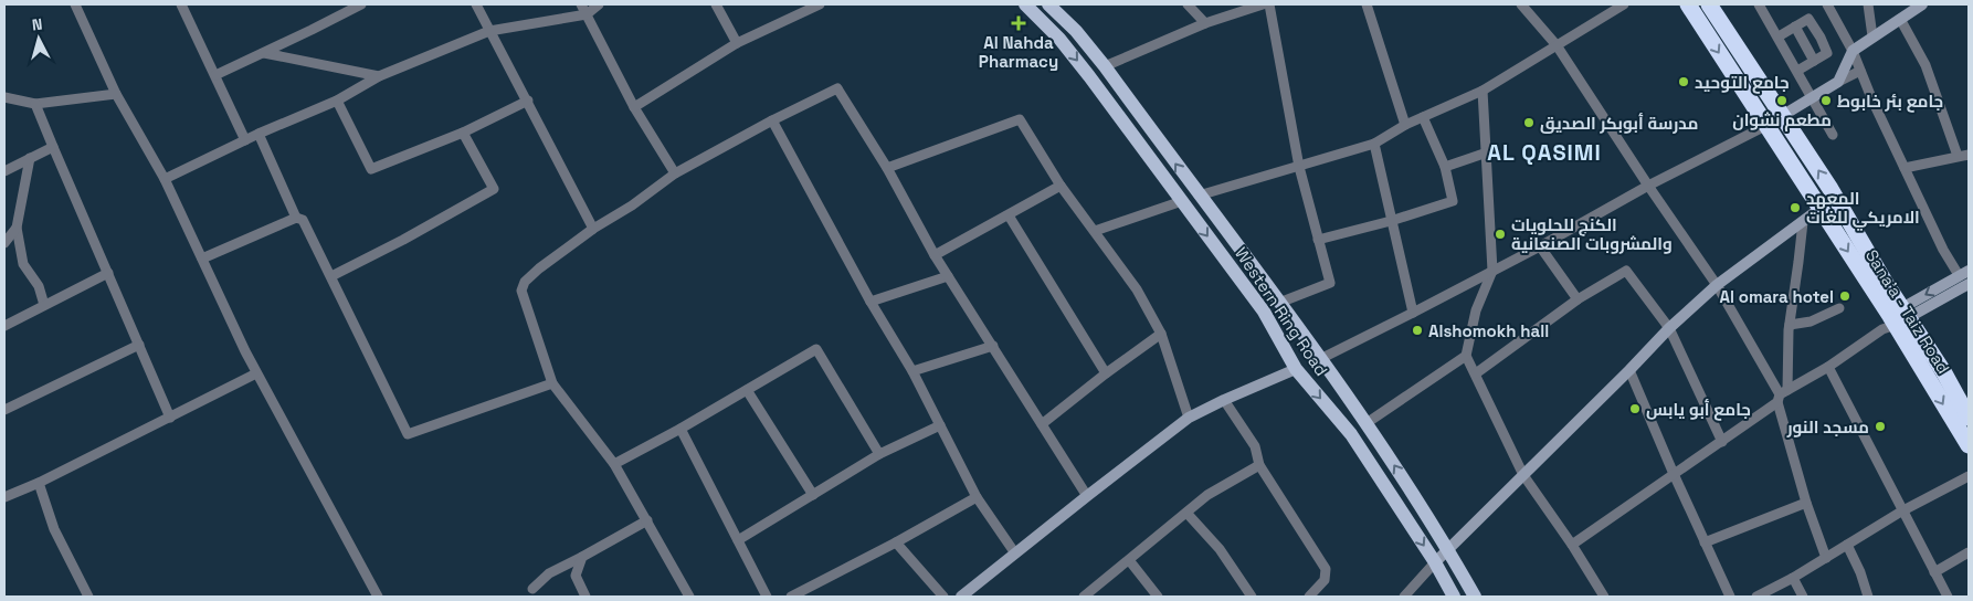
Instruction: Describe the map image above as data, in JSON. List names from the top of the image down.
{
  "streets": {
    "highway": ["Sana'a - Taiz Road"],
    "main road": ["Western Ring Road"]
  },
  "districts": ["AL QASIMI"],
  "places": {
    "health": ["Al Nahda Pharmacy"],
    "other": [
      "جامع التوحيد",
      "مطعم نشوان",
      "جامع بئر خابوط",
      "مدرسة أبوبكر الصديق",
      "المعهد الامريكي للغات",
      "الكنج للحلويات والمشروبات الصنعانية",
      "Al omara hotel",
      "Alshomokh hall",
      "جامع أبو يابس",
      "مسجد النور"
    ]
  },
  "north": "top"
}
